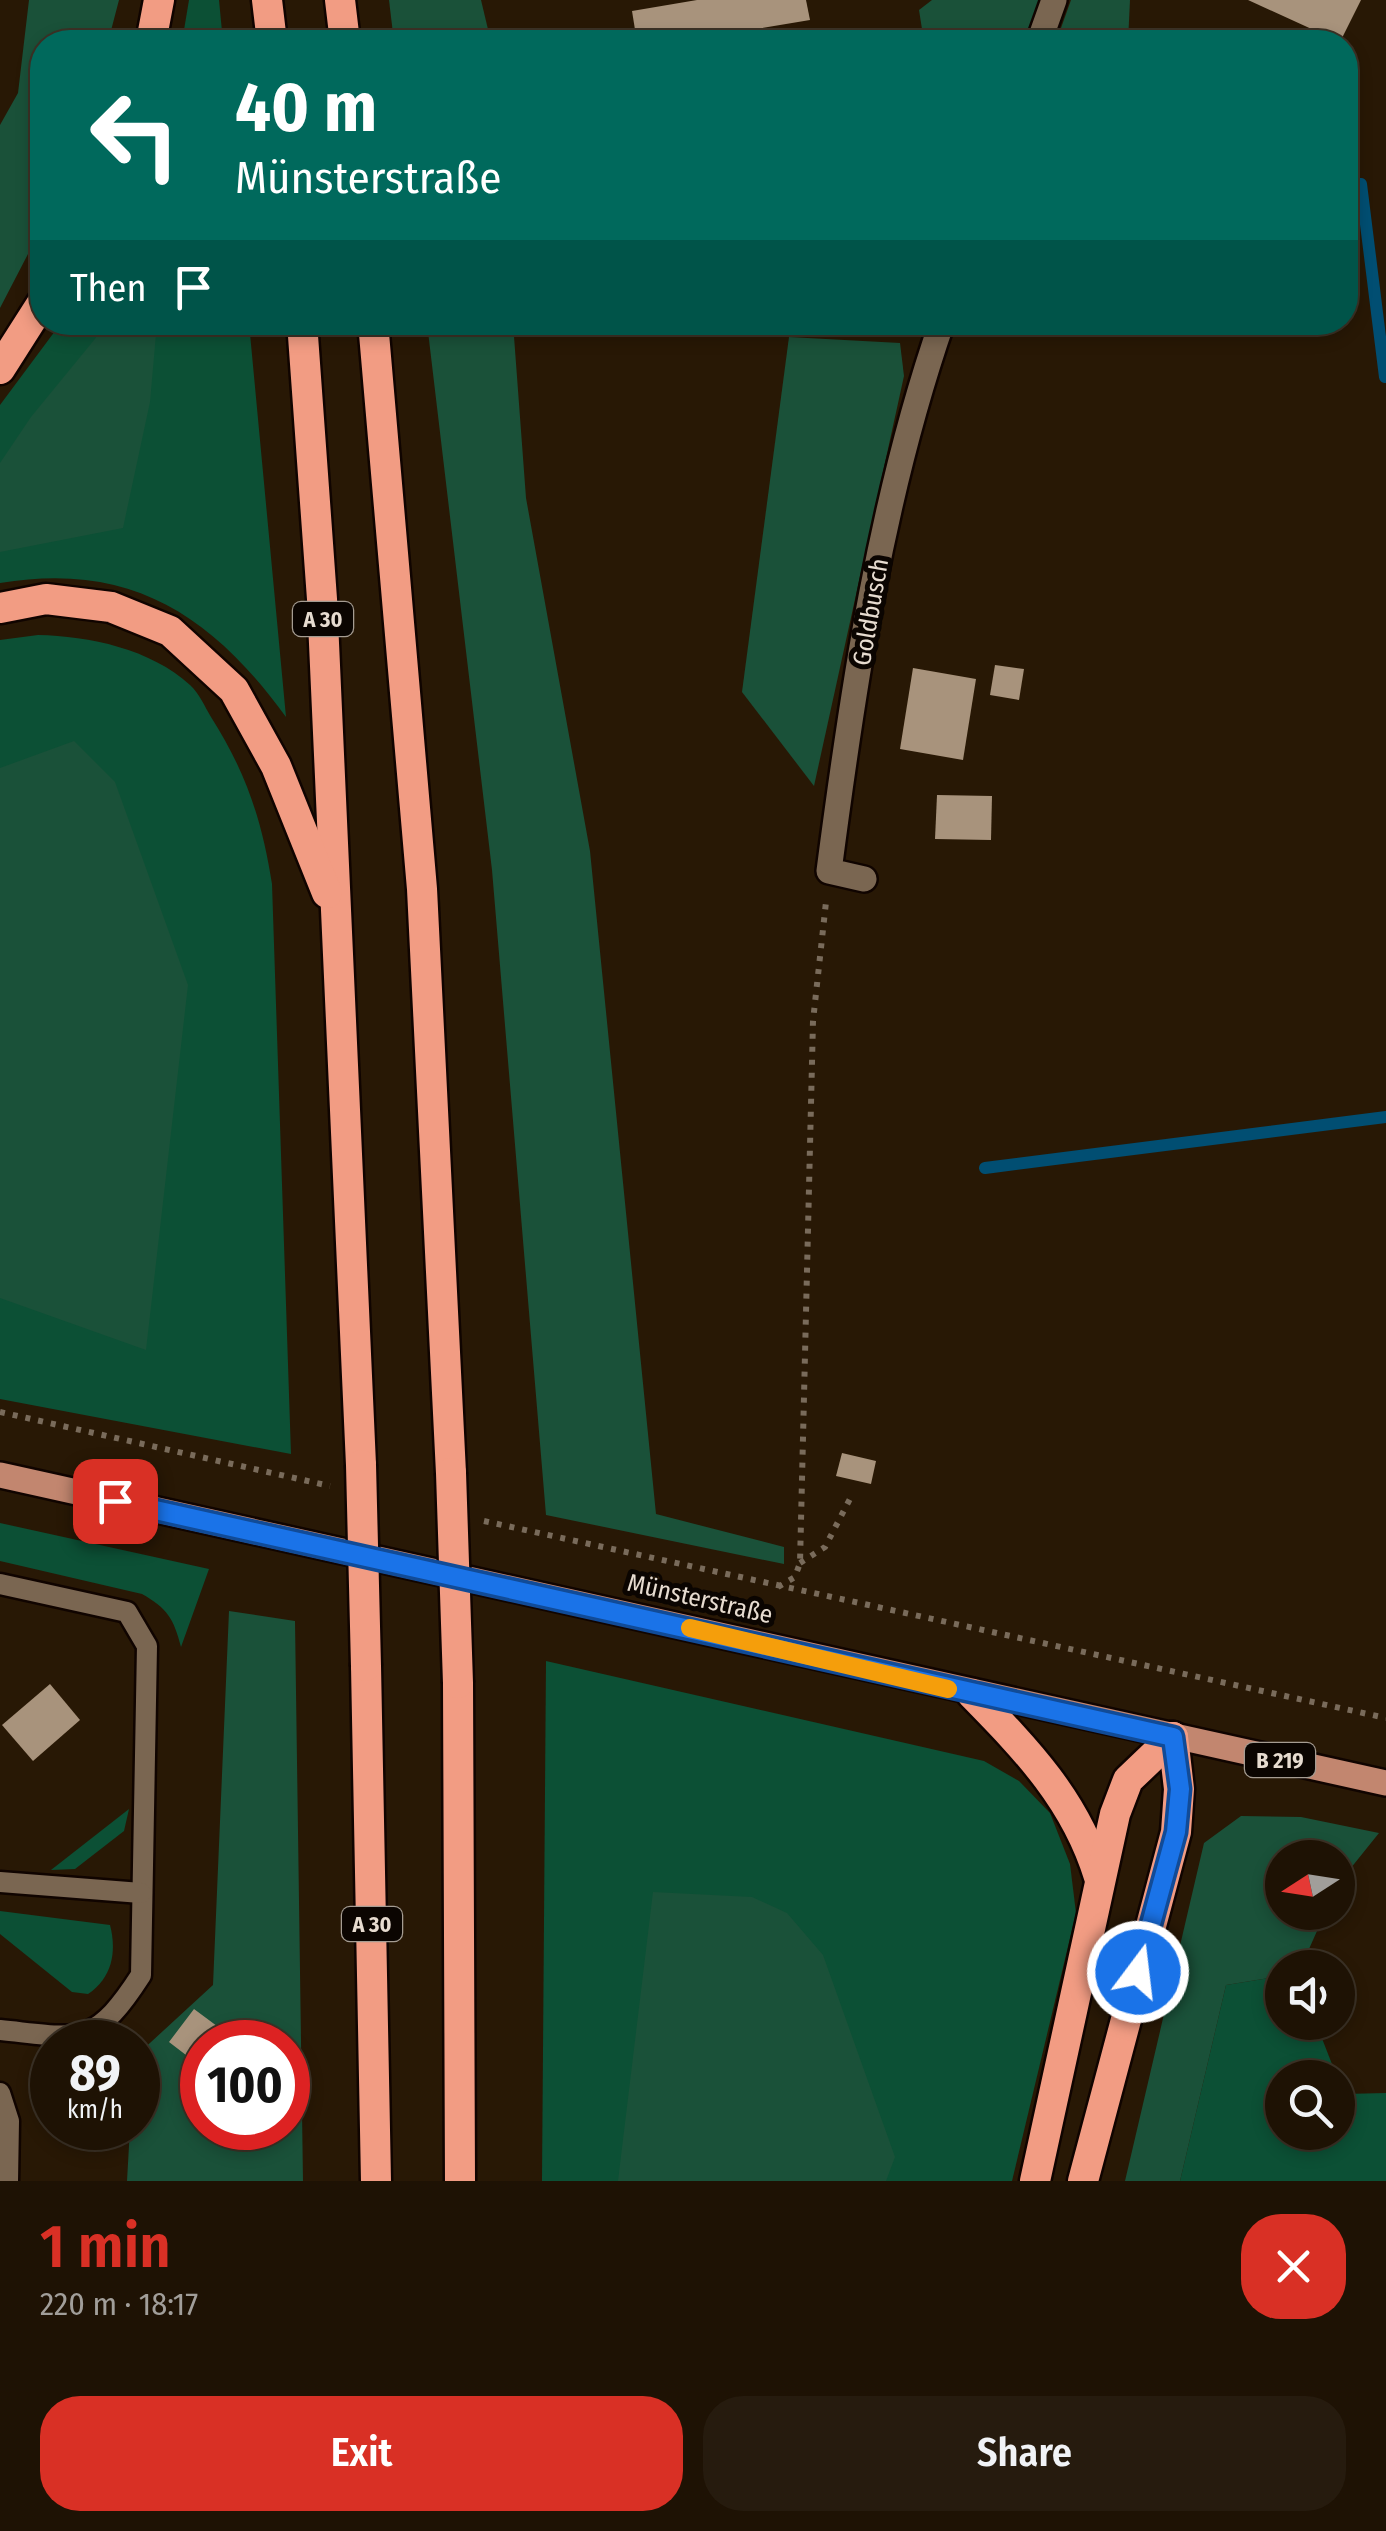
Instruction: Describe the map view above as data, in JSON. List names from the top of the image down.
{
  "streets": {
    "highway": ["A 30"],
    "main road": ["Münsterstraße", "B 219"],
    "street": ["Goldbusch"]
  },
  "north": "left",
  "page": {
    "turn": ["40 m", "Münsterstraße"],
    "then": "Then",
    "speed": "89 km/h",
    "limit": "100",
    "heading": ["1 min", "220 m · 18:17"],
    "buttons": ["Exit", "Share"]
  }
}
